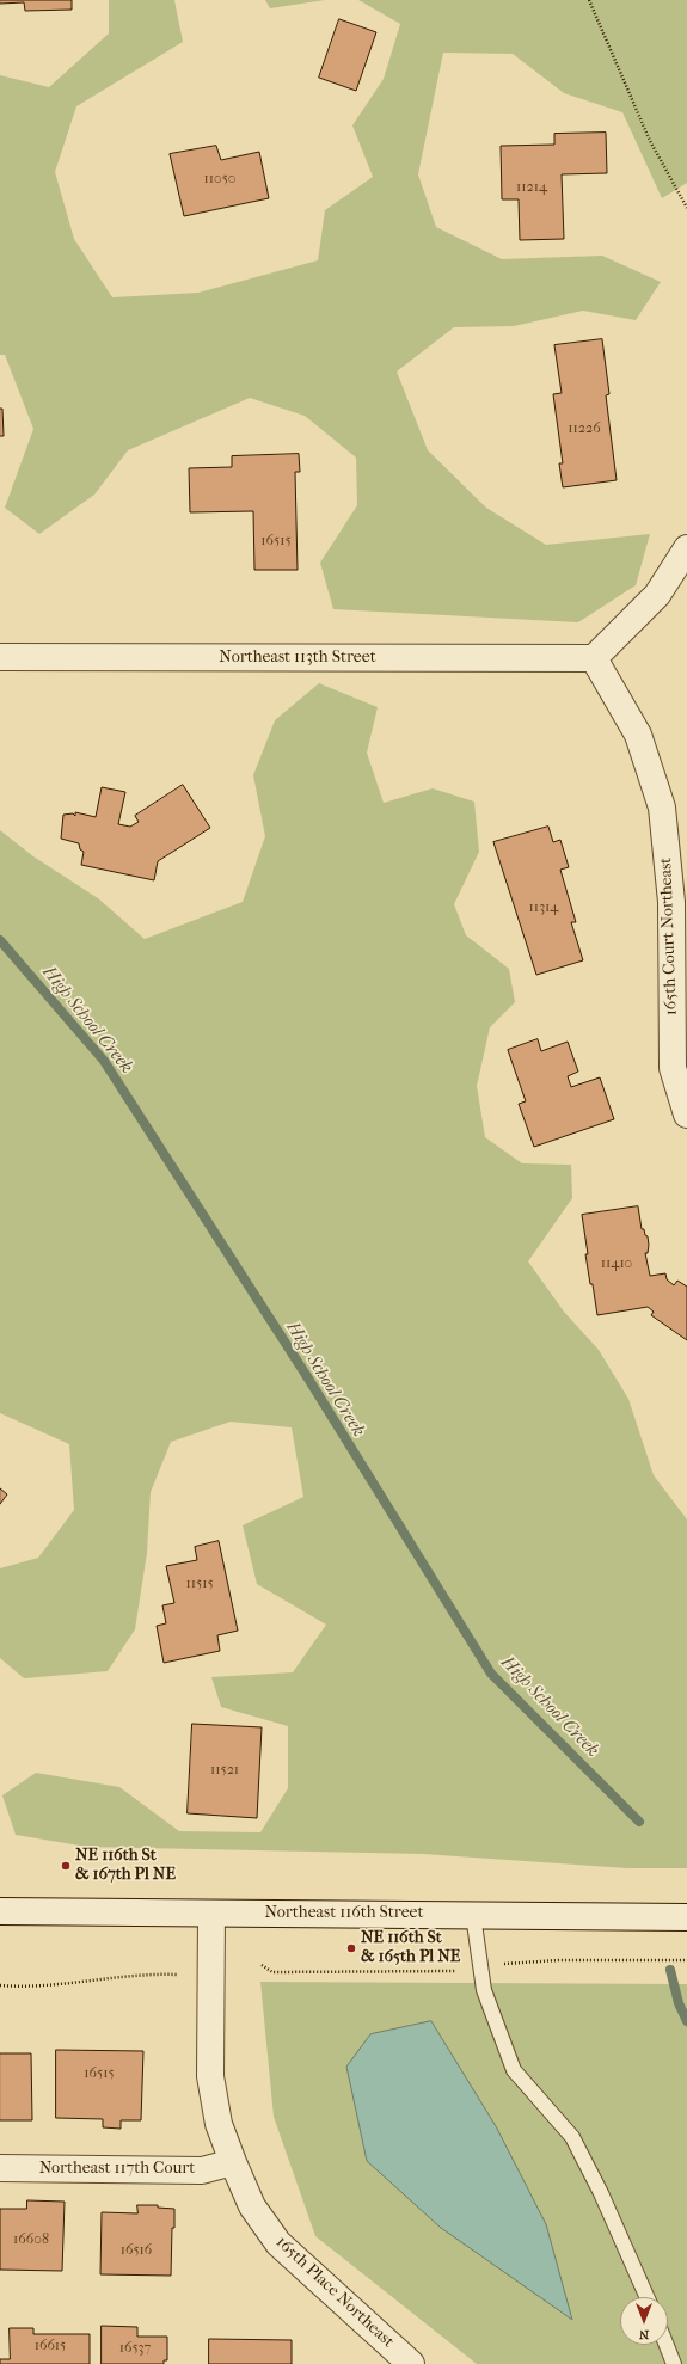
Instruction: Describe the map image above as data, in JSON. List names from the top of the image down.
{
  "streets": {
    "street": [
      "Northeast 113th Street",
      "165th Court Northeast",
      "Northeast 116th Street",
      "Northeast 117th Court",
      "165th Place Northeast"
    ]
  },
  "crossings": [
    ["Northeast 113th Street", "165th Court Northeast"],
    ["Northeast 116th Street", "165th Place Northeast"],
    ["Northeast 117th Court", "165th Place Northeast"]
  ],
  "water": ["High School Creek"],
  "places": ["NE 116th St & 167th Pl NE", "NE 116th St & 165th Pl NE"],
  "house_numbers": [
    "11050",
    "11214",
    "11226",
    "16515",
    "11314",
    "11410",
    "11515",
    "11521",
    "16515",
    "16608",
    "16516",
    "16615",
    "16537"
  ],
  "north": "bottom"
}
